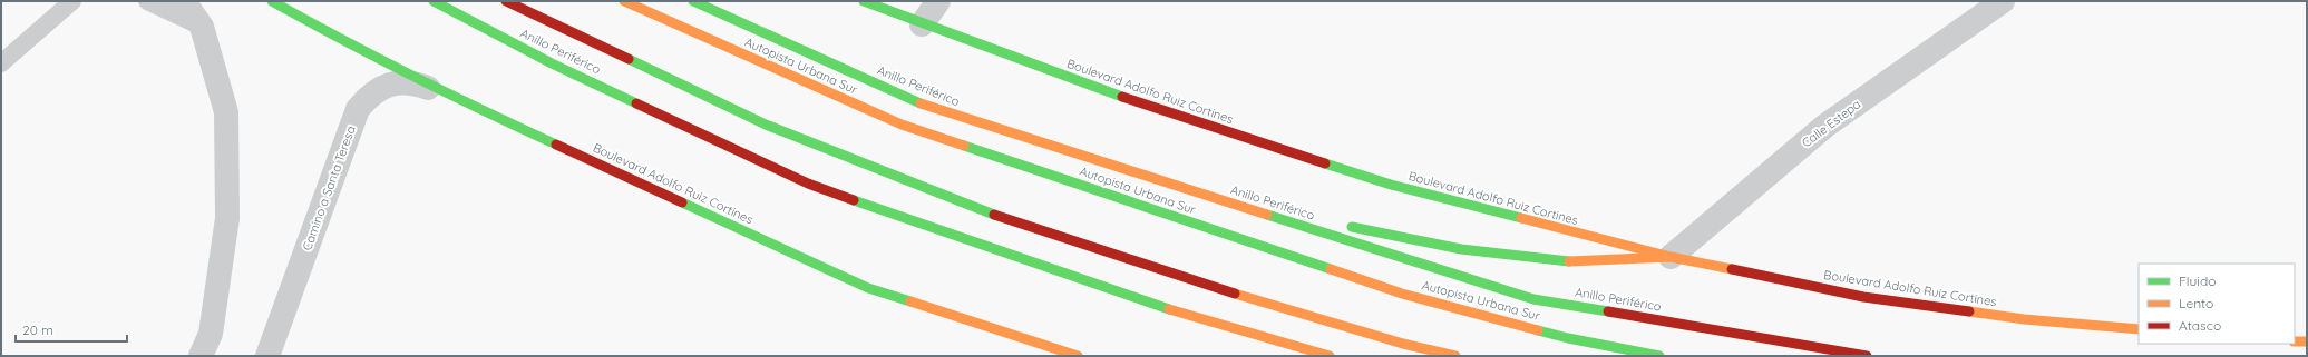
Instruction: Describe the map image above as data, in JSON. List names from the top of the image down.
{
  "streets": {
    "main road": ["Anillo Periférico", "Autopista Urbana Sur", "Boulevard Adolfo Ruiz Cortines"],
    "street": ["Calle Estepa", "Camino a Santa Teresa"]
  },
  "crossings": [
    ["Boulevard Adolfo Ruiz Cortines", "Calle Estepa"],
    ["Boulevard Adolfo Ruiz Cortines", "Camino a Santa Teresa"]
  ],
  "legend": ["Fluido", "Lento", "Atasco"],
  "scale_bar": "20 m"
}
